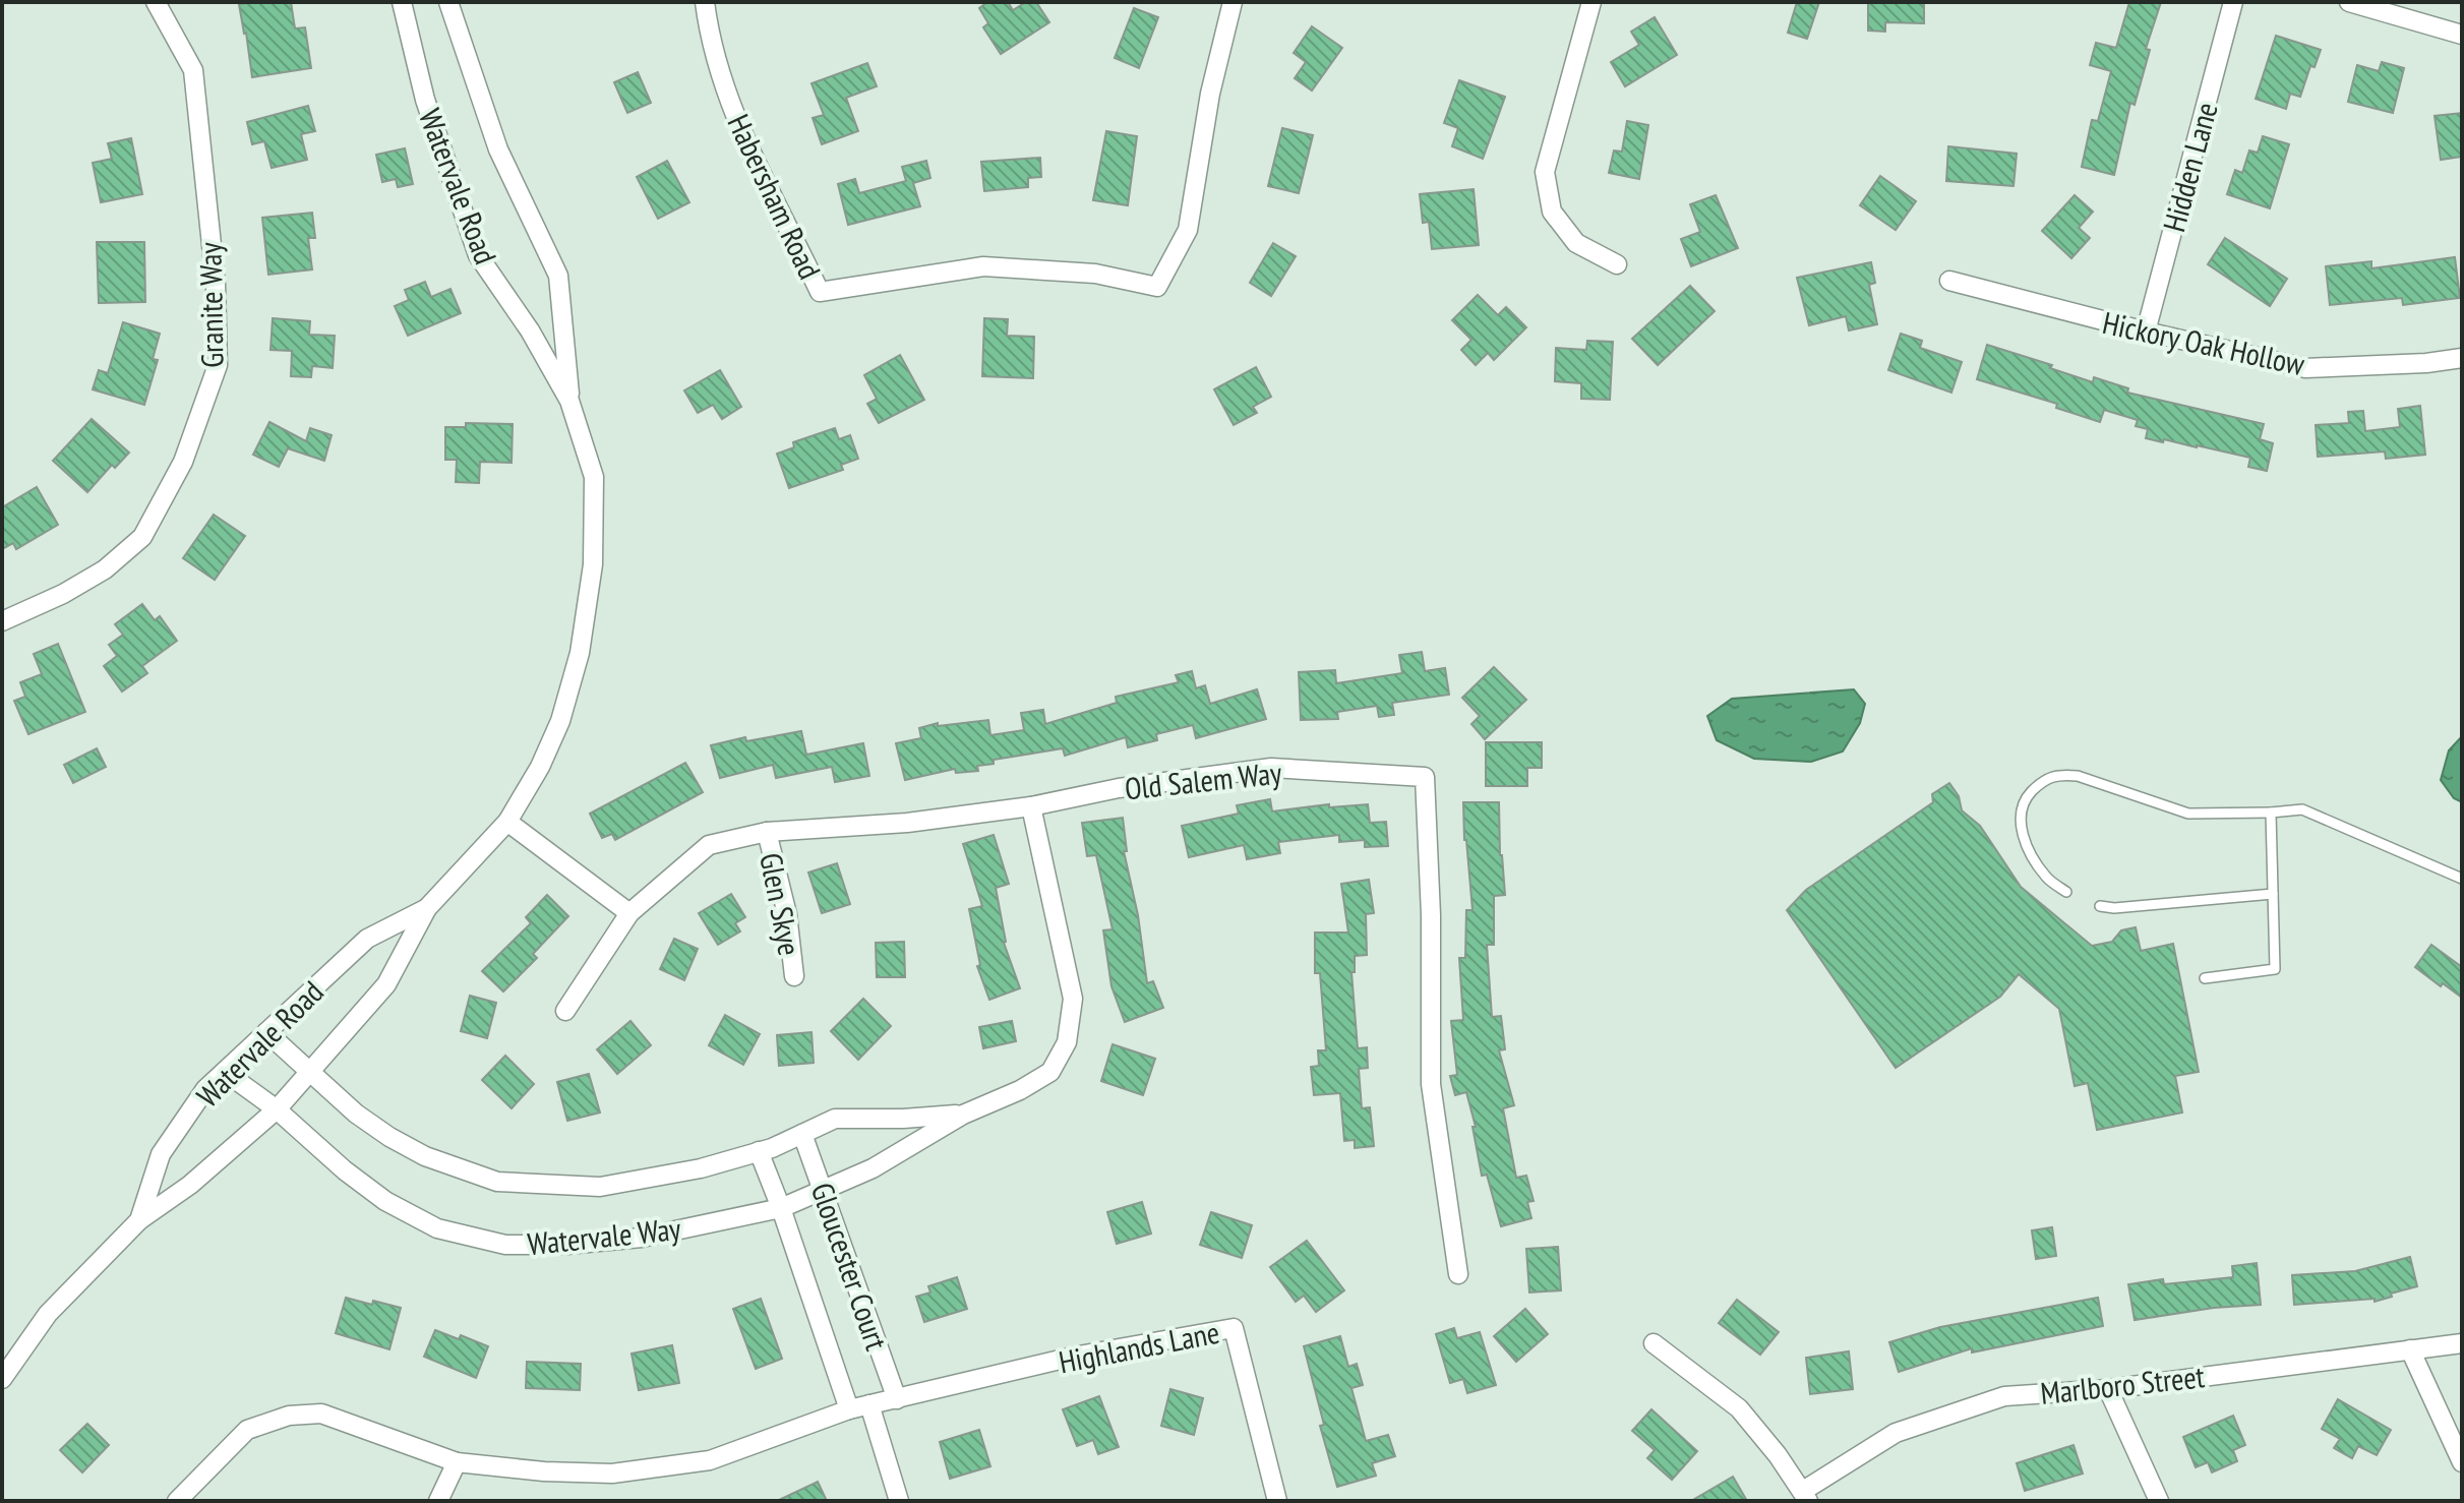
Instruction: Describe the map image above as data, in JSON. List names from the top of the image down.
{
  "streets": {
    "street": [
      "Hidden Lane",
      "Watervale Road",
      "Habersham Road",
      "Granite Way",
      "Hickory Oak Hollow",
      "Old Salem Way",
      "Glen Skye",
      "Watervale Way",
      "Gloucester Court",
      "Highlands Lane",
      "Marlboro Street"
    ]
  },
  "crossings": [
    ["Hidden Lane", "Hickory Oak Hollow"],
    ["Watervale Road", "Watervale Way"],
    ["Old Salem Way", "Glen Skye"],
    ["Old Salem Way", "Watervale Way"],
    ["Watervale Way", "Gloucester Court"],
    ["Gloucester Court", "Highlands Lane"]
  ]
}
